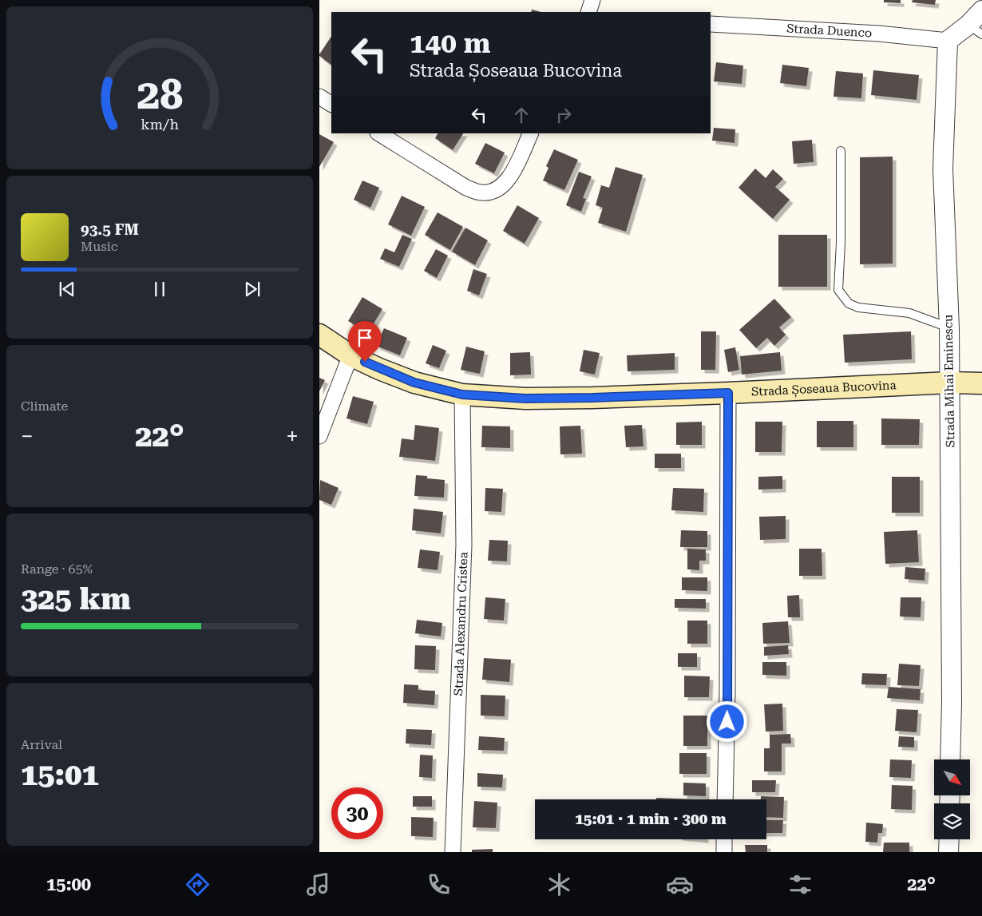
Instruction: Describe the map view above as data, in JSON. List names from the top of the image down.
{
  "streets": {
    "main road": ["Strada Șoseaua Bucovina"],
    "street": ["Strada Duenco", "Strada Mihai Eminescu", "Strada Alexandru Cristea"]
  },
  "crossings": [
    ["Strada Duenco", "Strada Mihai Eminescu"],
    ["Strada Mihai Eminescu", "Strada Șoseaua Bucovina"],
    ["Strada Șoseaua Bucovina", "Strada Alexandru Cristea"]
  ],
  "north": "bottom right",
  "page": {
    "turn": ["140 m", "Strada Șoseaua Bucovina"],
    "song": ["93.5 FM", "Music"],
    "tile": [
      "Climate",
      ["Range · 65%", "325 km"],
      ["Arrival", "15:01"]
    ],
    "heat": ["−", "22°", "+"],
    "limit": "30",
    "trip": "15:01 · 1 min · 300 m",
    "tabs": ["15:00", "22°"],
    "gauge": ["28", "km/h"]
  }
}
